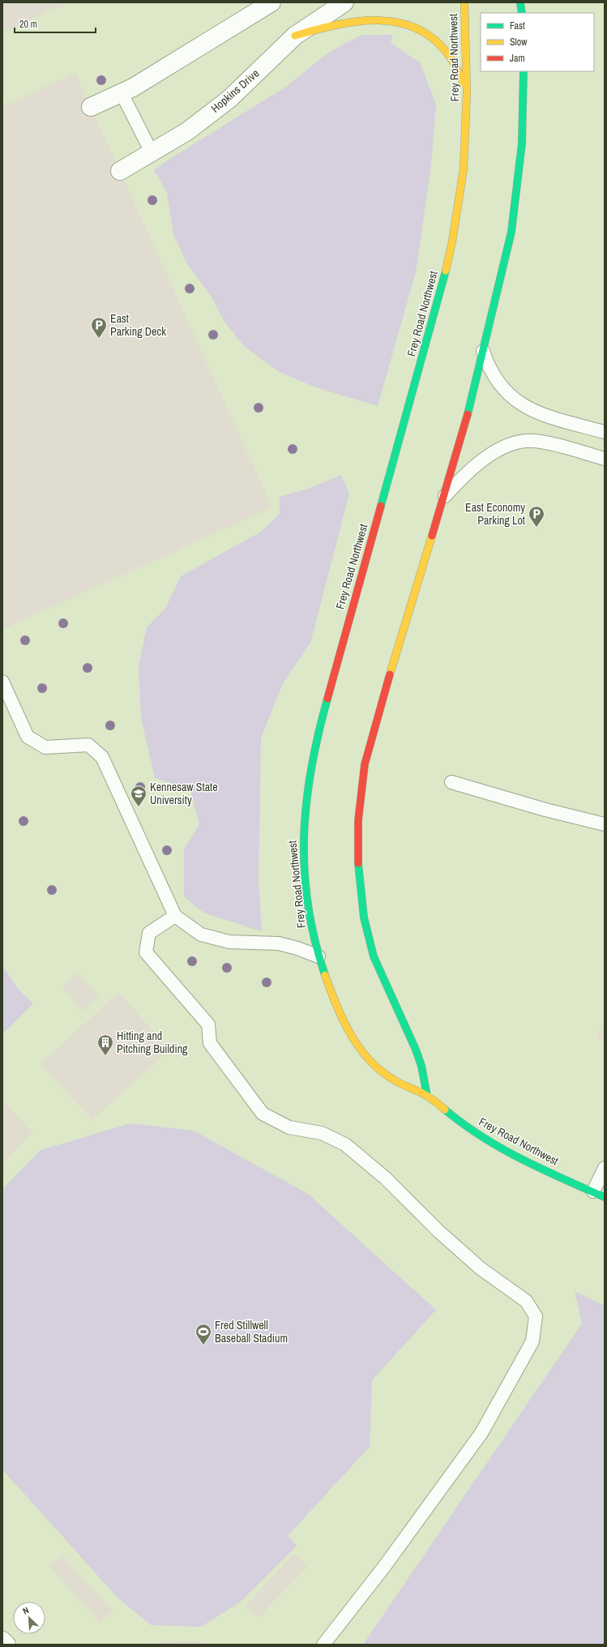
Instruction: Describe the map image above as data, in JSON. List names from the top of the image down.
{
  "streets": {
    "main road": ["Frey Road Northwest"],
    "street": ["Hopkins Drive"]
  },
  "places": {
    "parking": ["East Parking Deck", "East Economy Parking Lot"],
    "school or university": ["Kennesaw State University"],
    "building": ["Hitting and Pitching Building"],
    "sports": ["Fred Stillwell Baseball Stadium"]
  },
  "legend": ["Fast", "Slow", "Jam"],
  "scale_bar": "20 m",
  "north": "top left"
}
